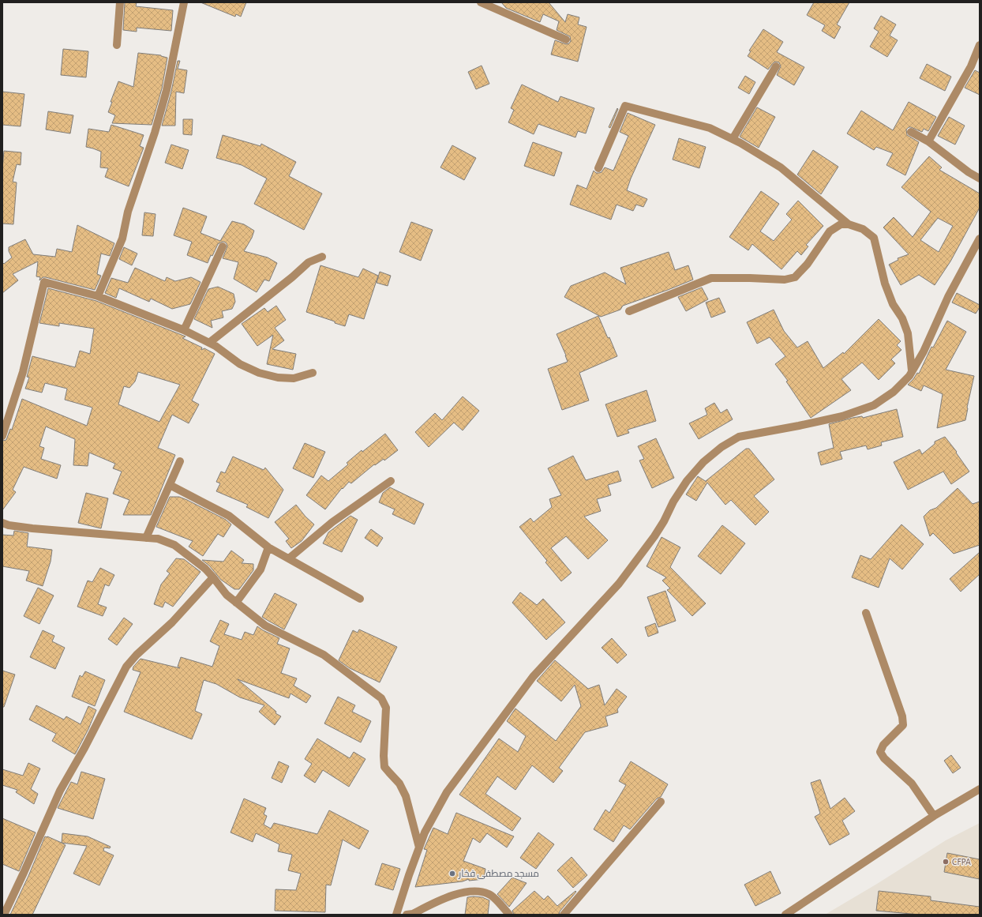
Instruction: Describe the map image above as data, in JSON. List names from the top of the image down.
{
  "places": ["CFPA", "مسجد مصطفى فخار"]
}
